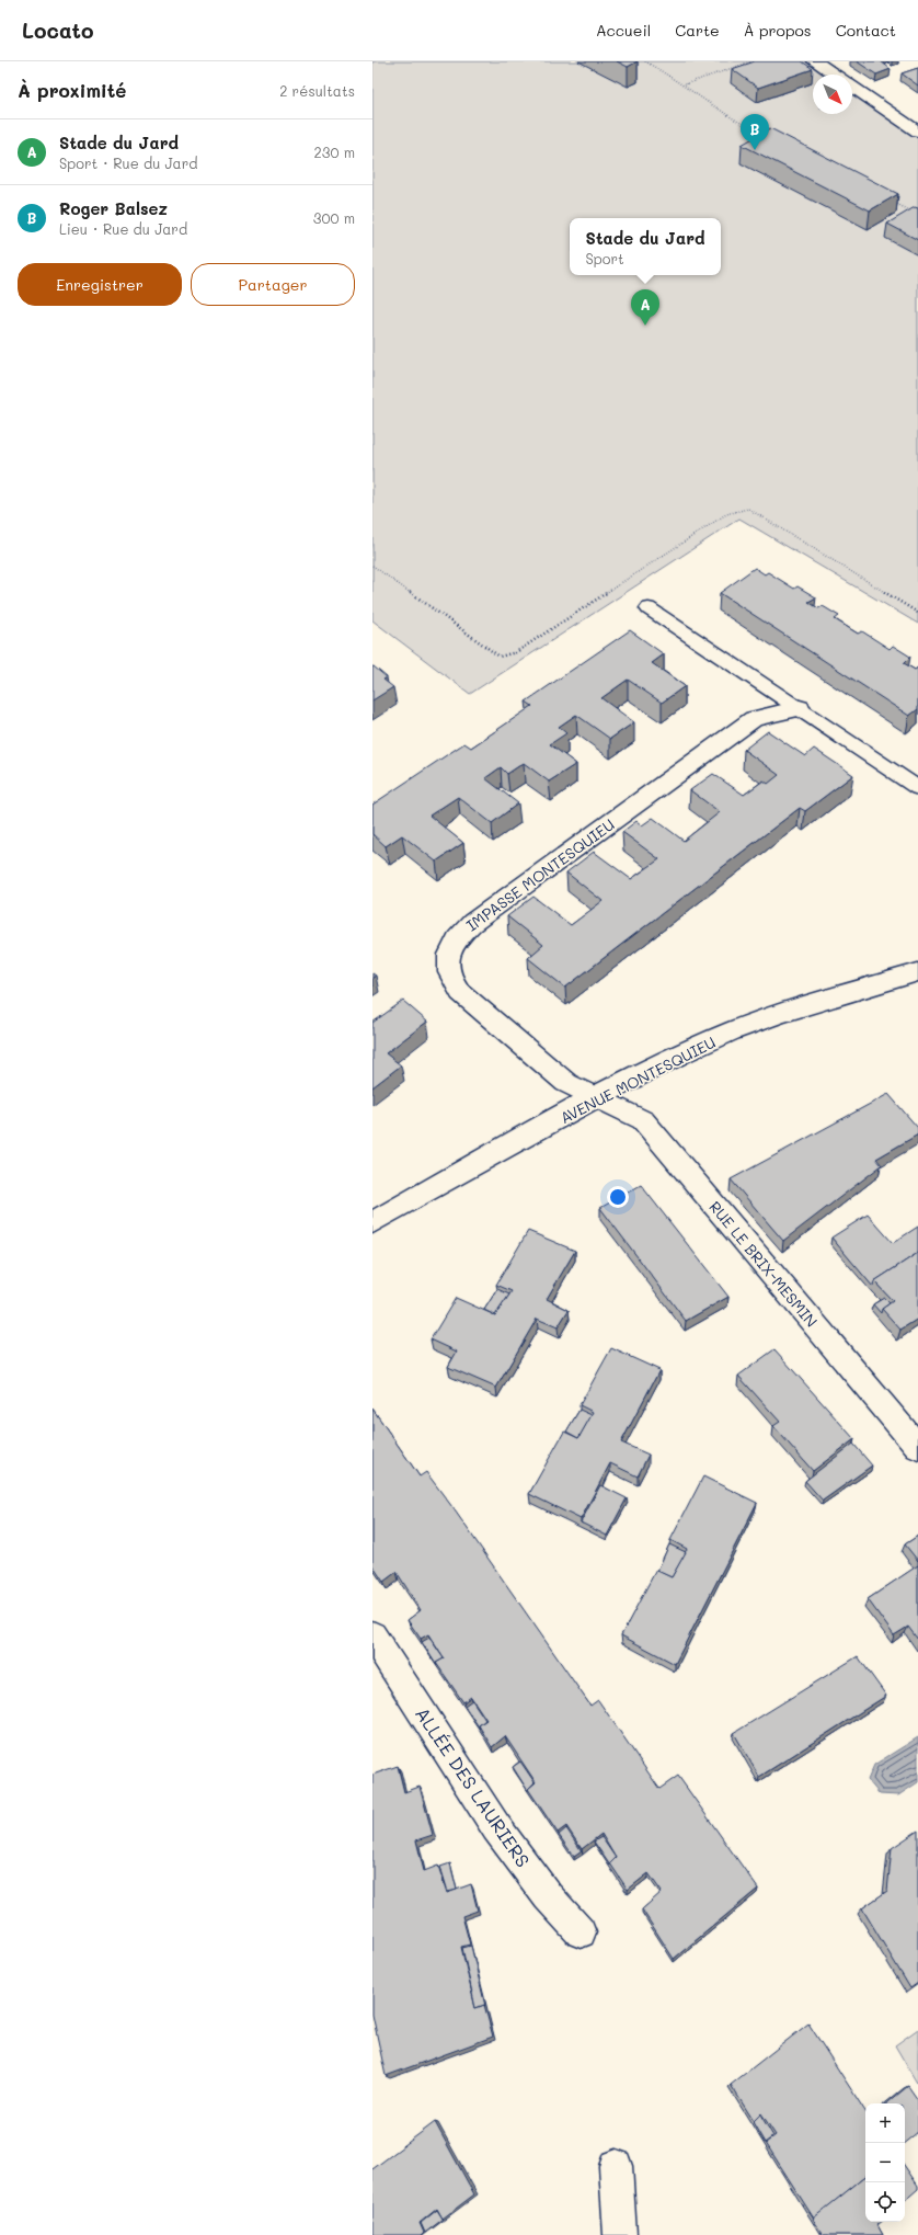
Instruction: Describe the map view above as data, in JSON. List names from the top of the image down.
{
  "streets": {
    "street": [
      "IMPASSE MONTESQUIEU",
      "AVENUE MONTESQUIEU",
      "RUE LE BRIX-MESMIN",
      "ALLÉE DES LAURIERS"
    ]
  },
  "crossings": [
    ["IMPASSE MONTESQUIEU", "AVENUE MONTESQUIEU"],
    ["IMPASSE MONTESQUIEU", "RUE LE BRIX-MESMIN"],
    ["AVENUE MONTESQUIEU", "RUE LE BRIX-MESMIN"]
  ],
  "north": "bottom right",
  "page": {
    "header": "Locato",
    "nav": [
      "Accueil",
      "Carte",
      "À propos",
      "Contact"
    ],
    "heading": ["À proximité", "2 résultats"],
    "pins": ["B", "A"],
    "list": [
      {
        "mark": "A",
        "name": "Stade du Jard",
        "note": "Sport · Rue du Jard",
        "value": "230 m"
      },
      {
        "mark": "B",
        "name": "Roger Balsez",
        "note": "Lieu · Rue du Jard",
        "value": "300 m"
      }
    ],
    "popup": ["Stade du Jard", "Sport"],
    "buttons": ["Enregistrer", "Partager"],
    "map_buttons": ["+", "−"]
  }
}
